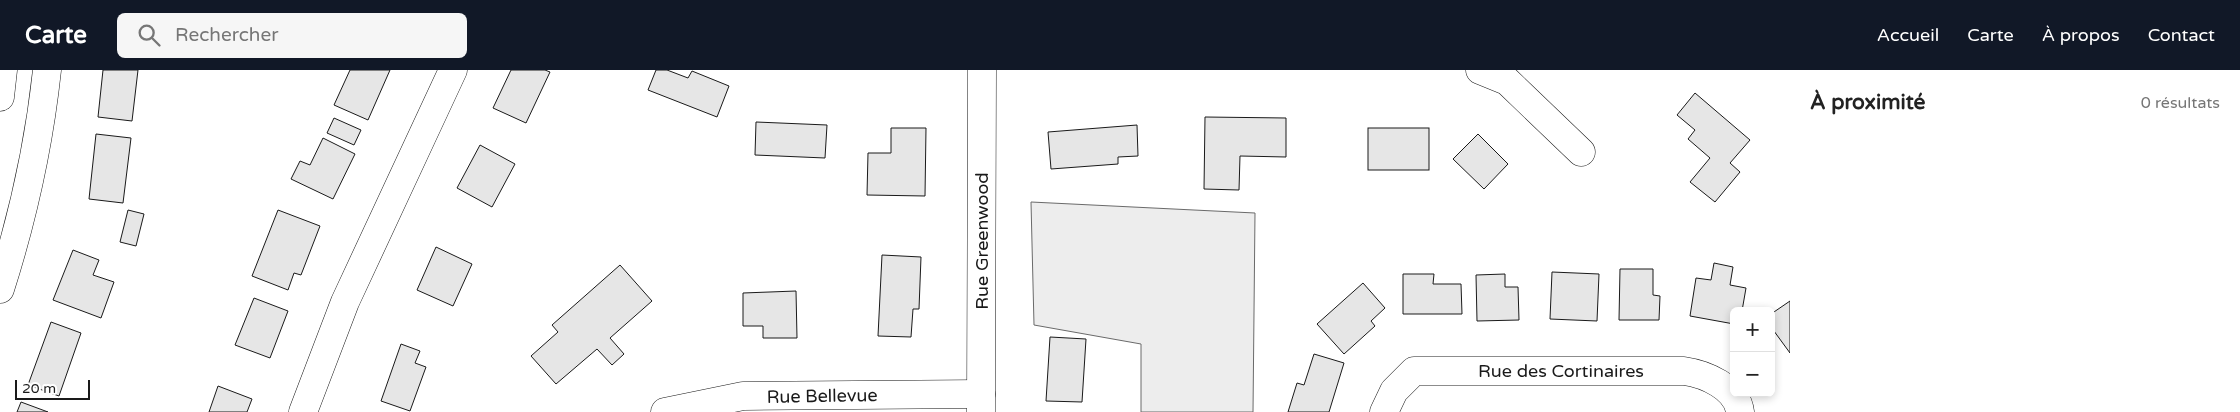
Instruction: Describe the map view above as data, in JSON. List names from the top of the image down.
{
  "streets": {
    "street": ["Rue Greenwood", "Rue des Cortinaires", "Rue Bellevue"]
  },
  "crossings": [
    ["Rue Greenwood", "Rue Bellevue"]
  ],
  "scale_bar": "20 m",
  "page": {
    "header": "Carte",
    "search": "Rechercher",
    "nav": [
      "Accueil",
      "Carte",
      "À propos",
      "Contact"
    ],
    "heading": ["À proximité", "0 résultats"],
    "map_buttons": ["+", "−"],
    "scale": "20 m"
  }
}
